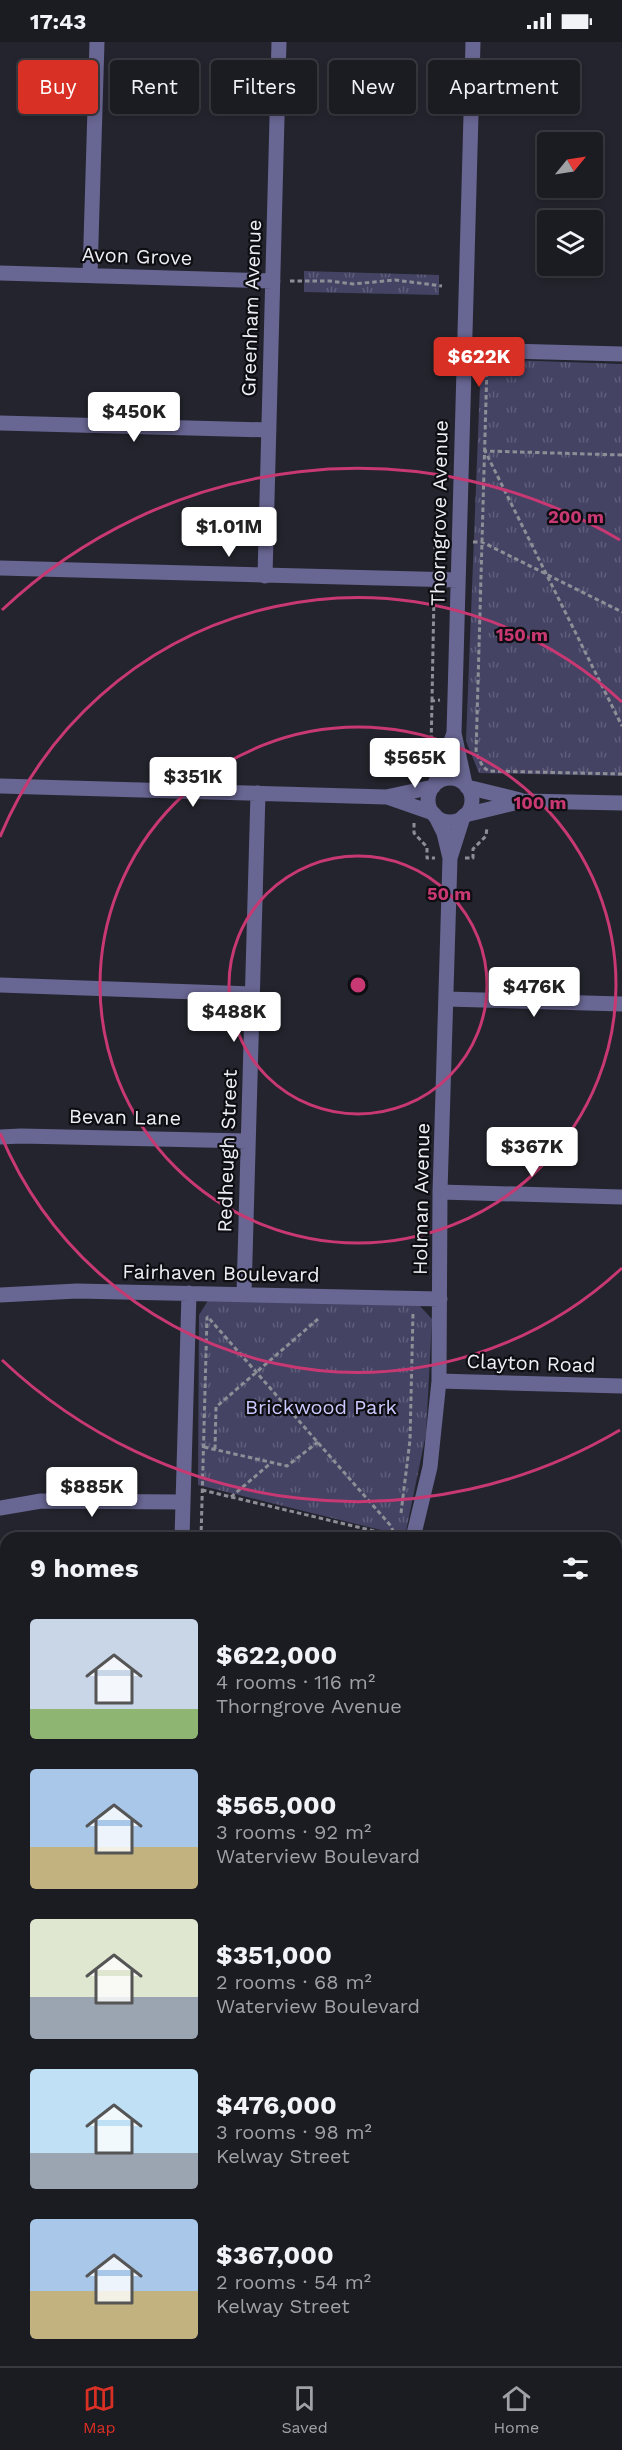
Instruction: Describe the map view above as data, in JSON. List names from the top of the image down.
{
  "streets": {
    "street": [
      "Avon Grove",
      "Greenham Avenue",
      "Thorngrove Avenue",
      "Bevan Lane",
      "Redheugh Street",
      "Holman Avenue",
      "Fairhaven Boulevard",
      "Clayton Road"
    ]
  },
  "crossings": [
    ["Avon Grove", "Greenham Avenue"],
    ["Thorngrove Avenue", "Holman Avenue"],
    ["Bevan Lane", "Redheugh Street"],
    ["Redheugh Street", "Fairhaven Boulevard"],
    ["Holman Avenue", "Fairhaven Boulevard"],
    ["Holman Avenue", "Clayton Road"]
  ],
  "parks": ["Brickwood Park"],
  "north": "top right",
  "page": {
    "status": "17:43",
    "chip": [
      "Buy",
      "Rent",
      "Filters",
      "New",
      "Apartment"
    ],
    "price": [
      "$622K",
      "$450K",
      "$1.01M",
      "$565K",
      "$351K",
      "$476K",
      "$488K",
      "$367K",
      "$885K"
    ],
    "heading": "9 homes",
    "list": [
      {
        "name": "$622,000",
        "note": "4 rooms · 116 m² · Thorngrove Avenue"
      },
      {
        "name": "$565,000",
        "note": "3 rooms · 92 m² · Waterview Boulevard"
      },
      {
        "name": "$351,000",
        "note": "2 rooms · 68 m² · Waterview Boulevard"
      },
      {
        "name": "$476,000",
        "note": "3 rooms · 98 m² · Kelway Street"
      },
      {
        "name": "$367,000",
        "note": "2 rooms · 54 m² · Kelway Street"
      }
    ],
    "tabs": ["Map", "Saved", "Home"]
  },
  "rings": [
    "200 m",
    "150 m",
    "100 m",
    "50 m"
  ]
}
